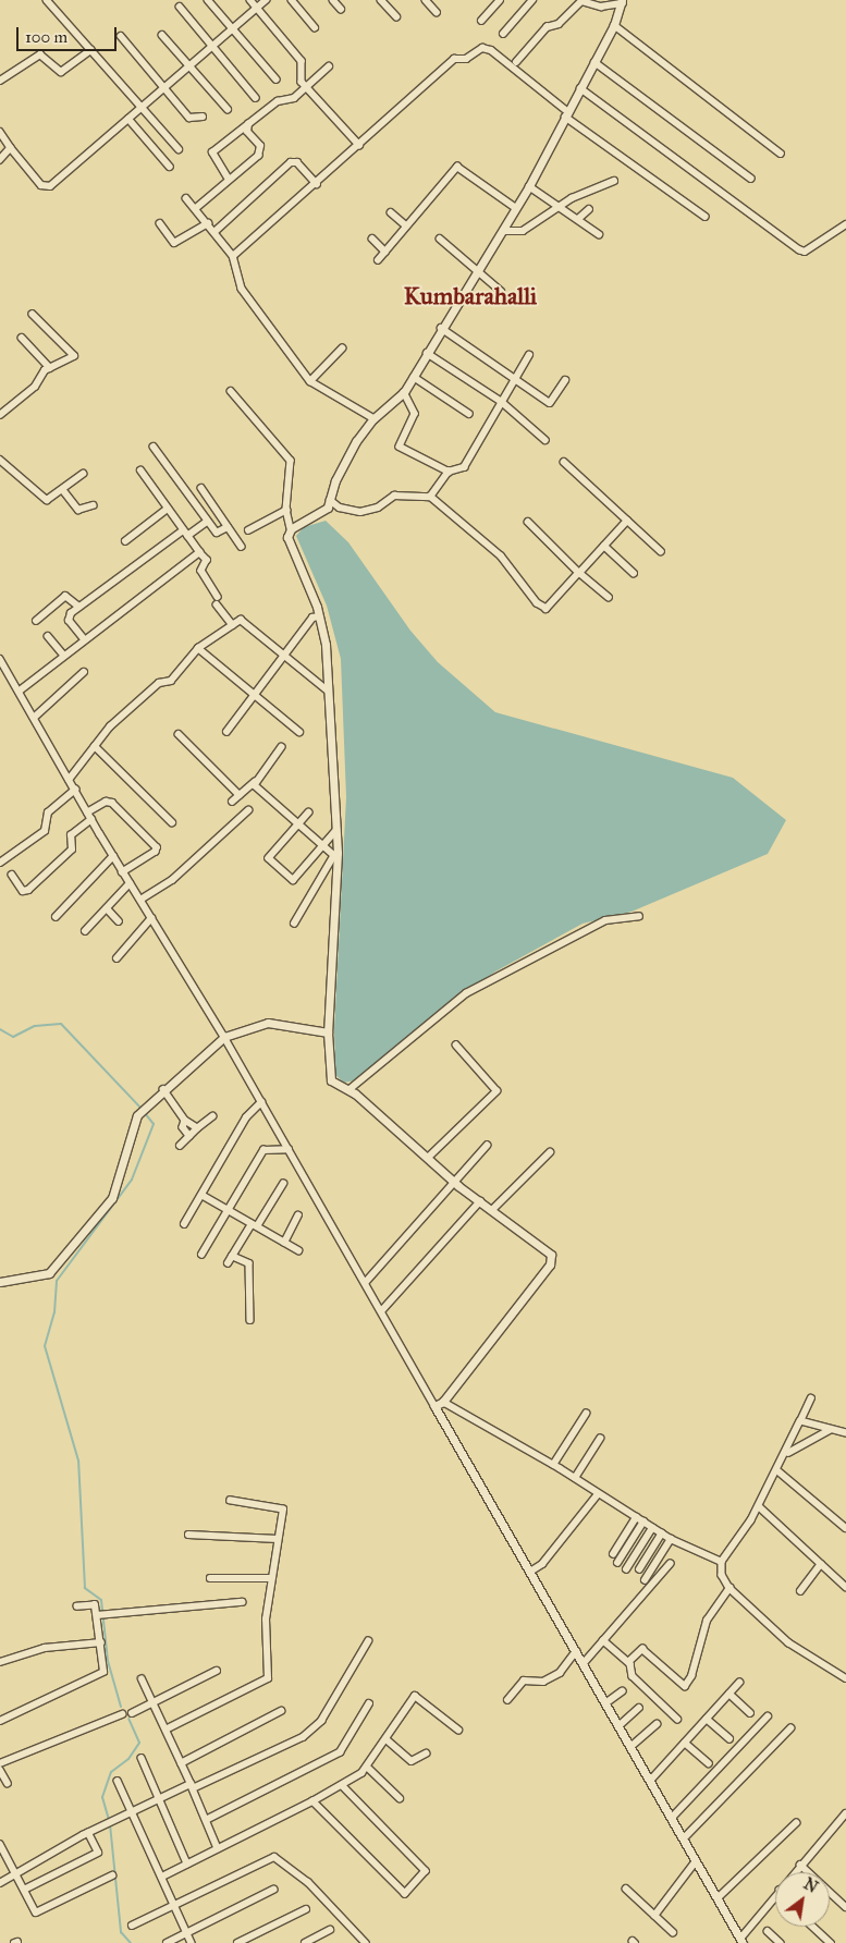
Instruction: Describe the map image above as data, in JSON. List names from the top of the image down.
{
  "districts": ["Kumbarahalli"],
  "scale_bar": "100 m",
  "north": "top right"
}
